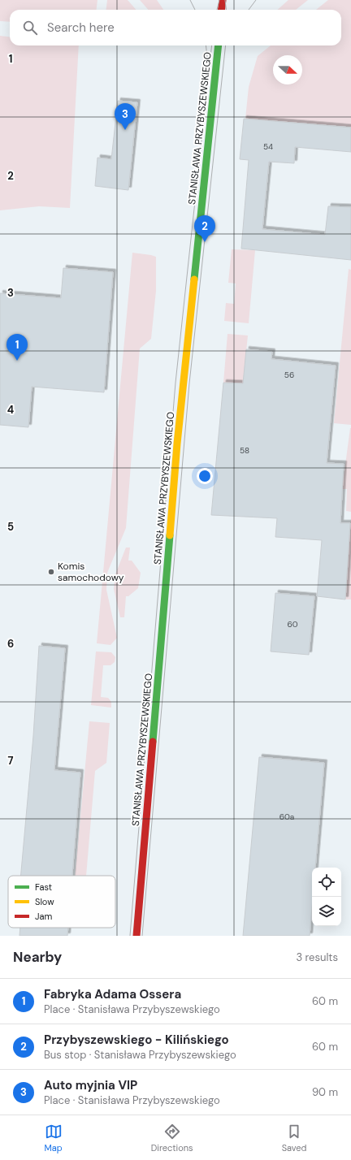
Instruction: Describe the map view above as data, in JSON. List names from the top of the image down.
{
  "streets": {
    "street": ["STANISŁAWA PRZYBYSZEWSKIEGO"]
  },
  "places": ["Komis samochodowy"],
  "house_numbers": [
    "54",
    "56",
    "58",
    "60",
    "60a"
  ],
  "legend": ["Fast", "Slow", "Jam"],
  "north": "right",
  "page": {
    "search": "Search here",
    "pins": ["3", "2", "1"],
    "heading": ["Nearby", "3 results"],
    "list": [
      {
        "mark": "1",
        "name": "Fabryka Adama Ossera",
        "note": "Place · Stanisława Przybyszewskiego",
        "value": "60 m"
      },
      {
        "mark": "2",
        "name": "Przybyszewskiego - Kilińskiego",
        "note": "Bus stop · Stanisława Przybyszewskiego",
        "value": "60 m"
      },
      {
        "mark": "3",
        "name": "Auto myjnia VIP",
        "note": "Place · Stanisława Przybyszewskiego",
        "value": "90 m"
      }
    ],
    "nav": ["Map", "Directions", "Saved"]
  },
  "grid": {
    "rows": [
      "1",
      "2",
      "3",
      "4",
      "5",
      "6",
      "7"
    ]
  }
}
